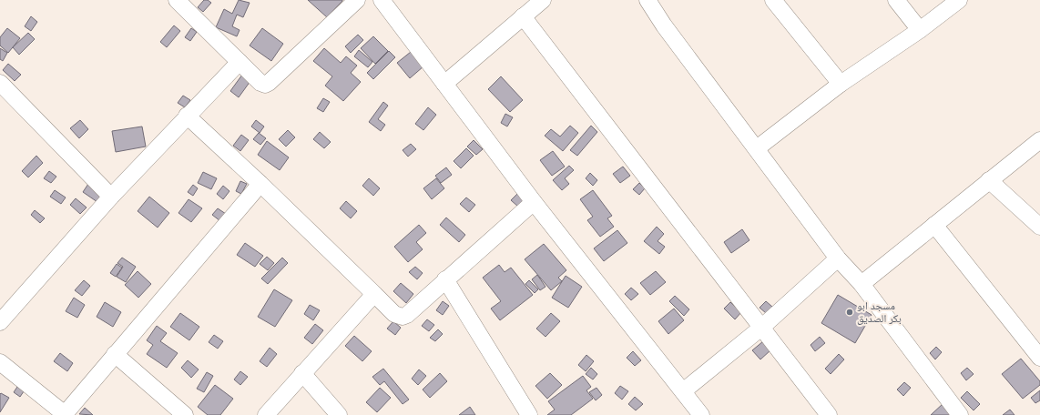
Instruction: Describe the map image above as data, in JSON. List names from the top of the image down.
{
  "places": ["مسجد ابو بكر الصديق"]
}
